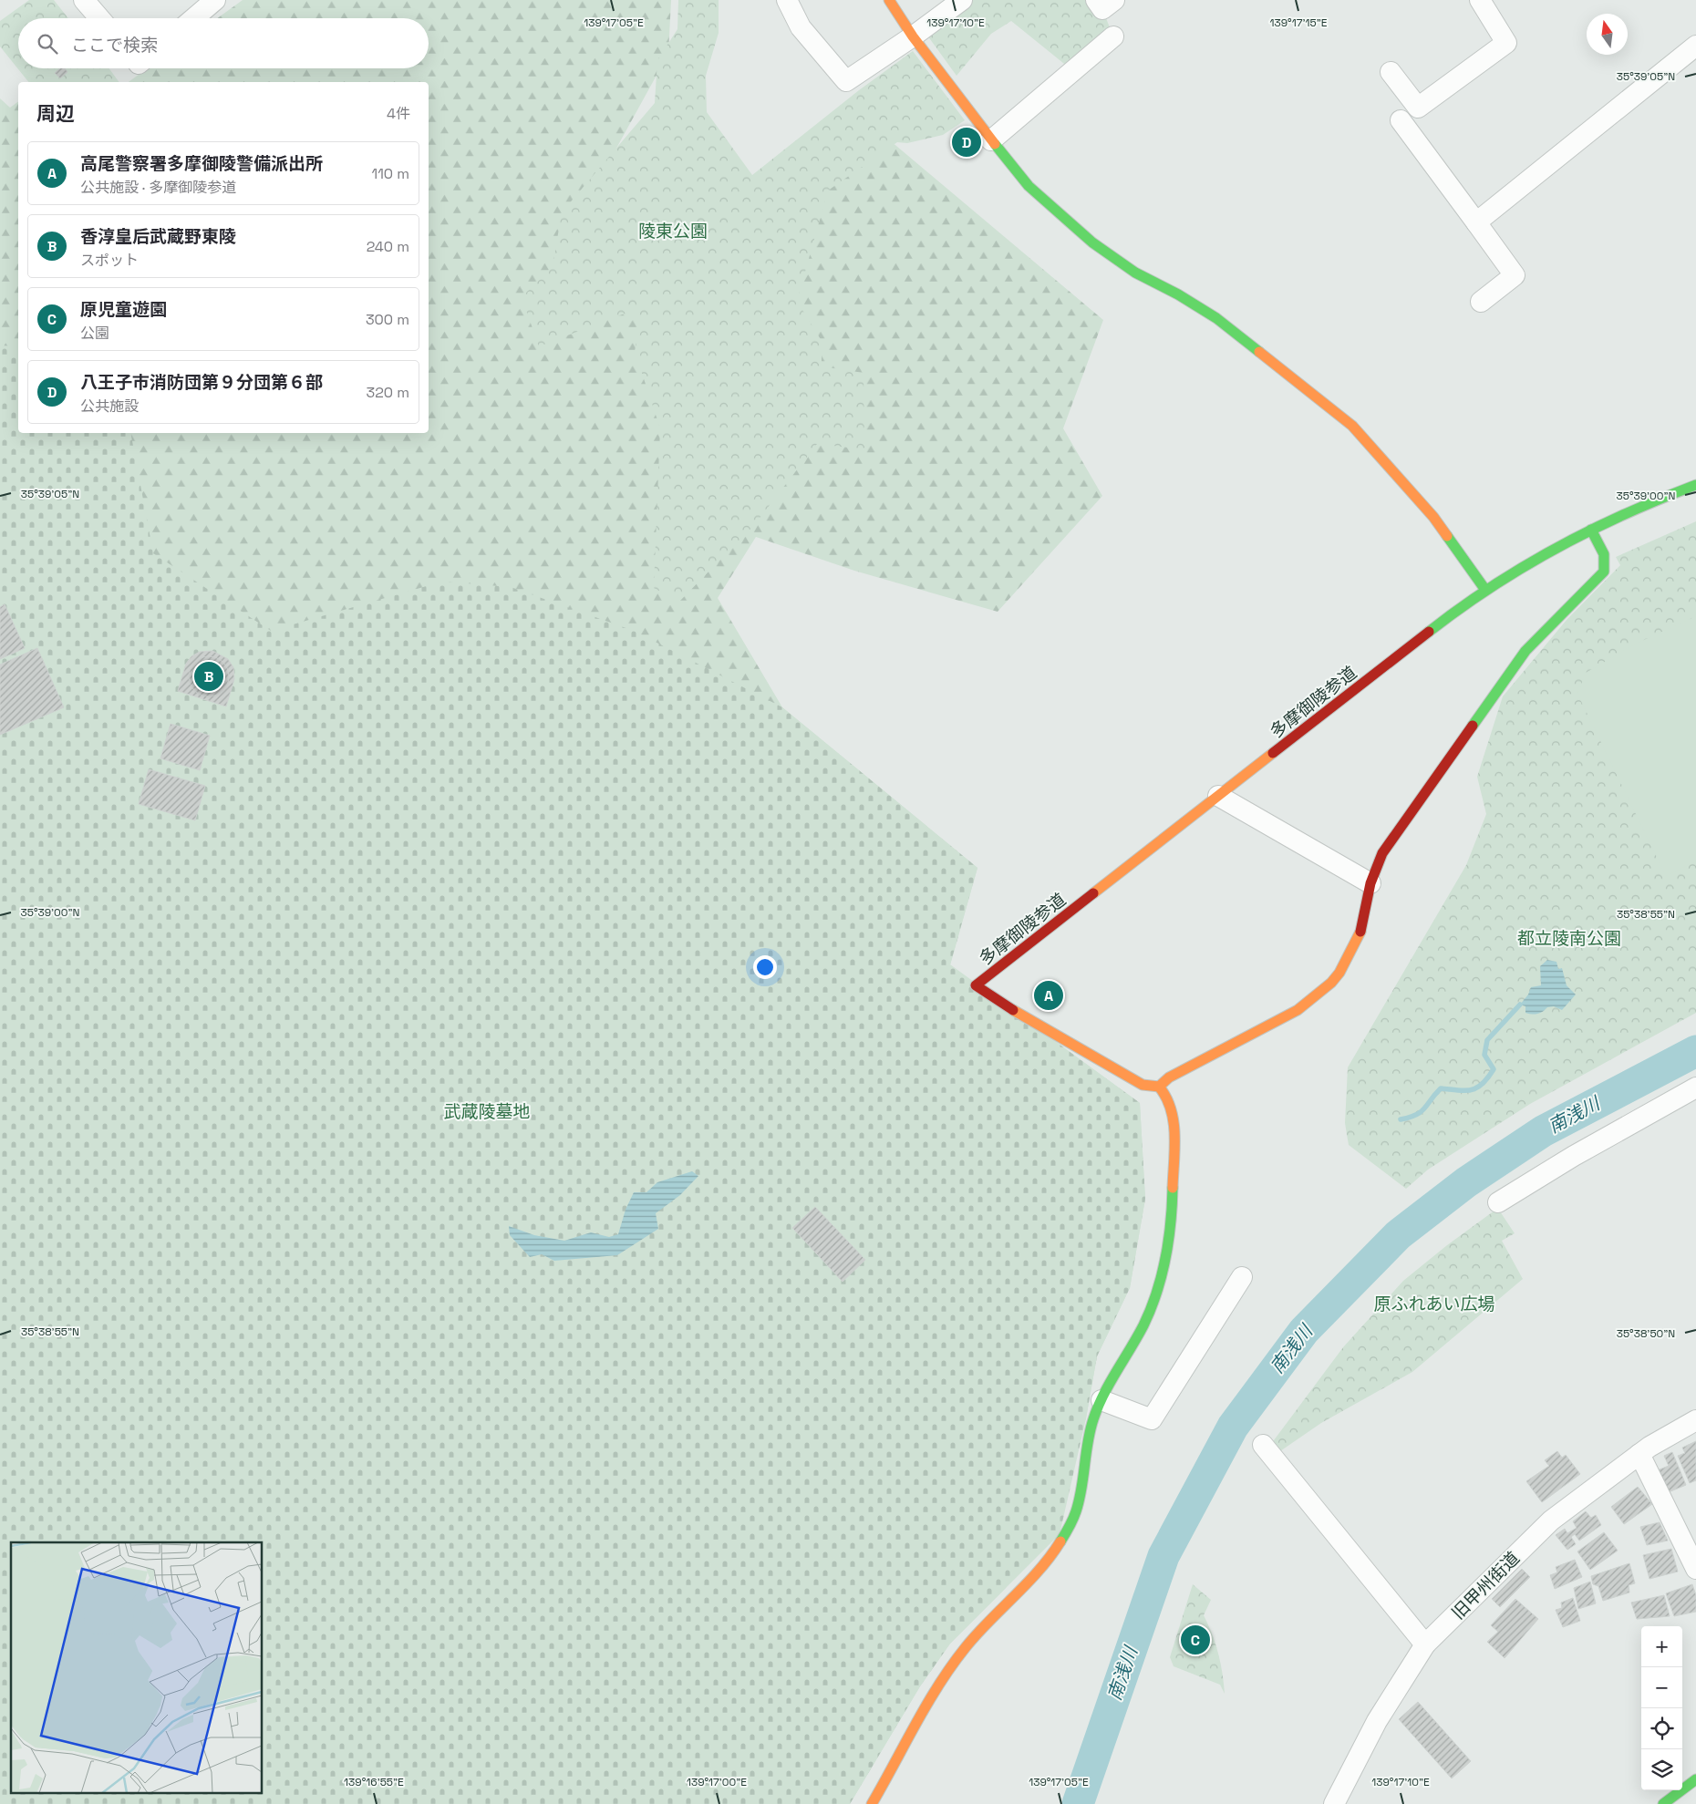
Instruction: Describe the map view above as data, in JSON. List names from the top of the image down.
{
  "streets": {
    "main road": ["多摩御陵参道"],
    "street": ["旧甲州街道"]
  },
  "water": ["南浅川"],
  "parks": [
    "陵東公園",
    "都立陵南公園",
    "武蔵陵墓地",
    "原ふれあい広場"
  ],
  "north": "top",
  "page": {
    "search": "ここで検索",
    "heading": ["周辺", "4件"],
    "pins": [
      "D",
      "B",
      "A",
      "C"
    ],
    "list": [
      {
        "mark": "A",
        "name": "高尾警察署多摩御陵警備派出所",
        "note": "公共施設 · 多摩御陵参道",
        "value": "110 m"
      },
      {
        "mark": "B",
        "name": "香淳皇后武蔵野東陵",
        "note": "スポット",
        "value": "240 m"
      },
      {
        "mark": "C",
        "name": "原児童遊園",
        "note": "公園",
        "value": "300 m"
      },
      {
        "mark": "D",
        "name": "八王子市消防団第９分団第６部",
        "note": "公共施設",
        "value": "320 m"
      }
    ],
    "map_buttons": ["+", "−"]
  },
  "coordinates": [
    "139°17'05\"E",
    "139°17'10\"E",
    "139°17'15\"E",
    "35°39'05\"N",
    "35°39'00\"N",
    "35°38'55\"N",
    "35°38'50\"N",
    "139°16'55\"E",
    "139°17'00\"E"
  ]
}
